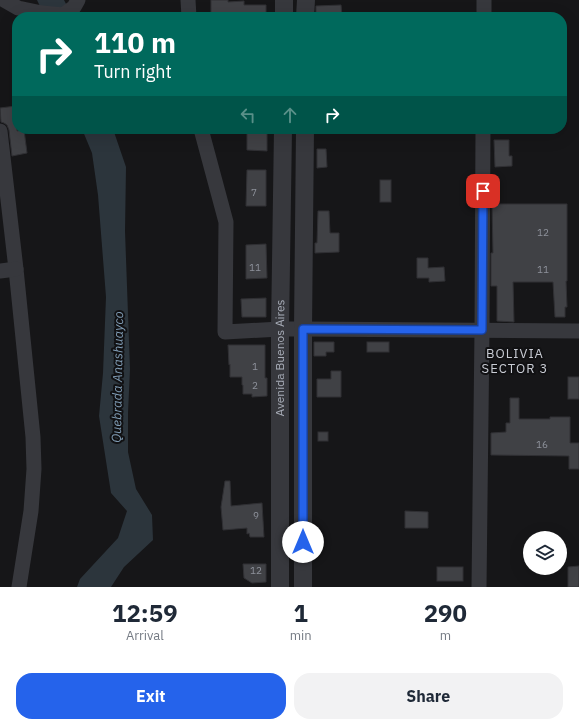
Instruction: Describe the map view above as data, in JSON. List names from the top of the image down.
{
  "streets": {
    "street": ["Avenida Buenos Aires"]
  },
  "districts": ["BOLIVIA SECTOR 3"],
  "water": ["Quebrada Anashuayco"],
  "house_numbers": [
    "7",
    "12",
    "11",
    "11",
    "1",
    "2",
    "16",
    "9",
    "12"
  ],
  "page": {
    "turn": ["110 m", "Turn right"],
    "eta": [
      "12:59",
      "Arrival",
      "1",
      "min",
      "290",
      "m"
    ],
    "buttons": ["Exit", "Share"]
  }
}
